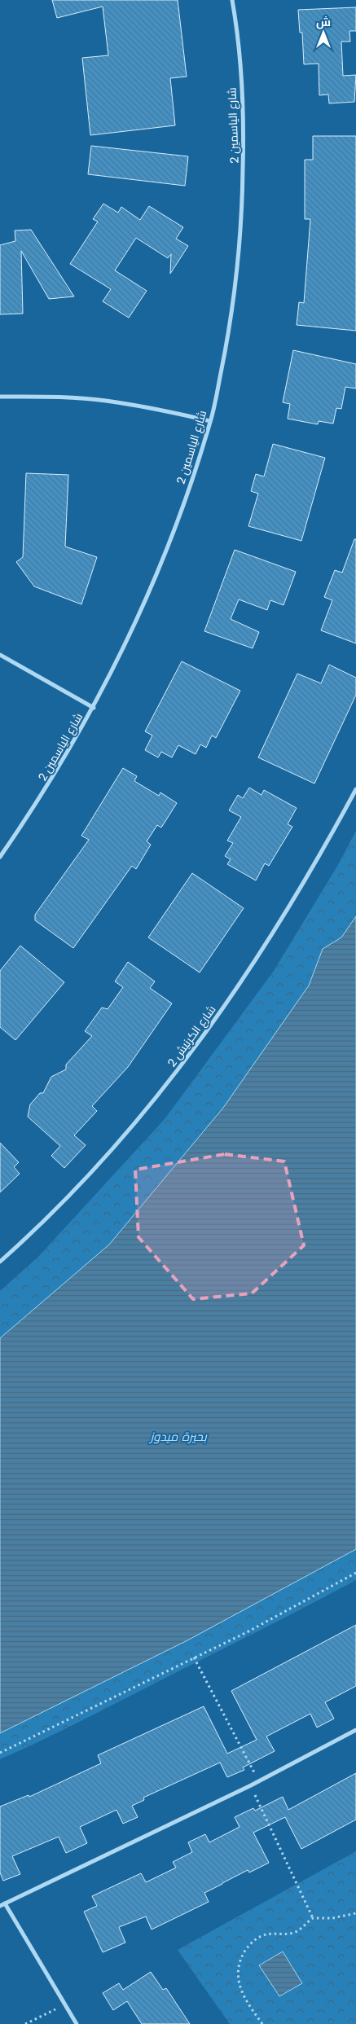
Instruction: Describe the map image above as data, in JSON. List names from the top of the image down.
{
  "streets": {
    "street": ["شارع الياسمين 2", "شارع الكرنيش 2"]
  },
  "water": ["بحيرة ميدوز"],
  "north": "top"
}
